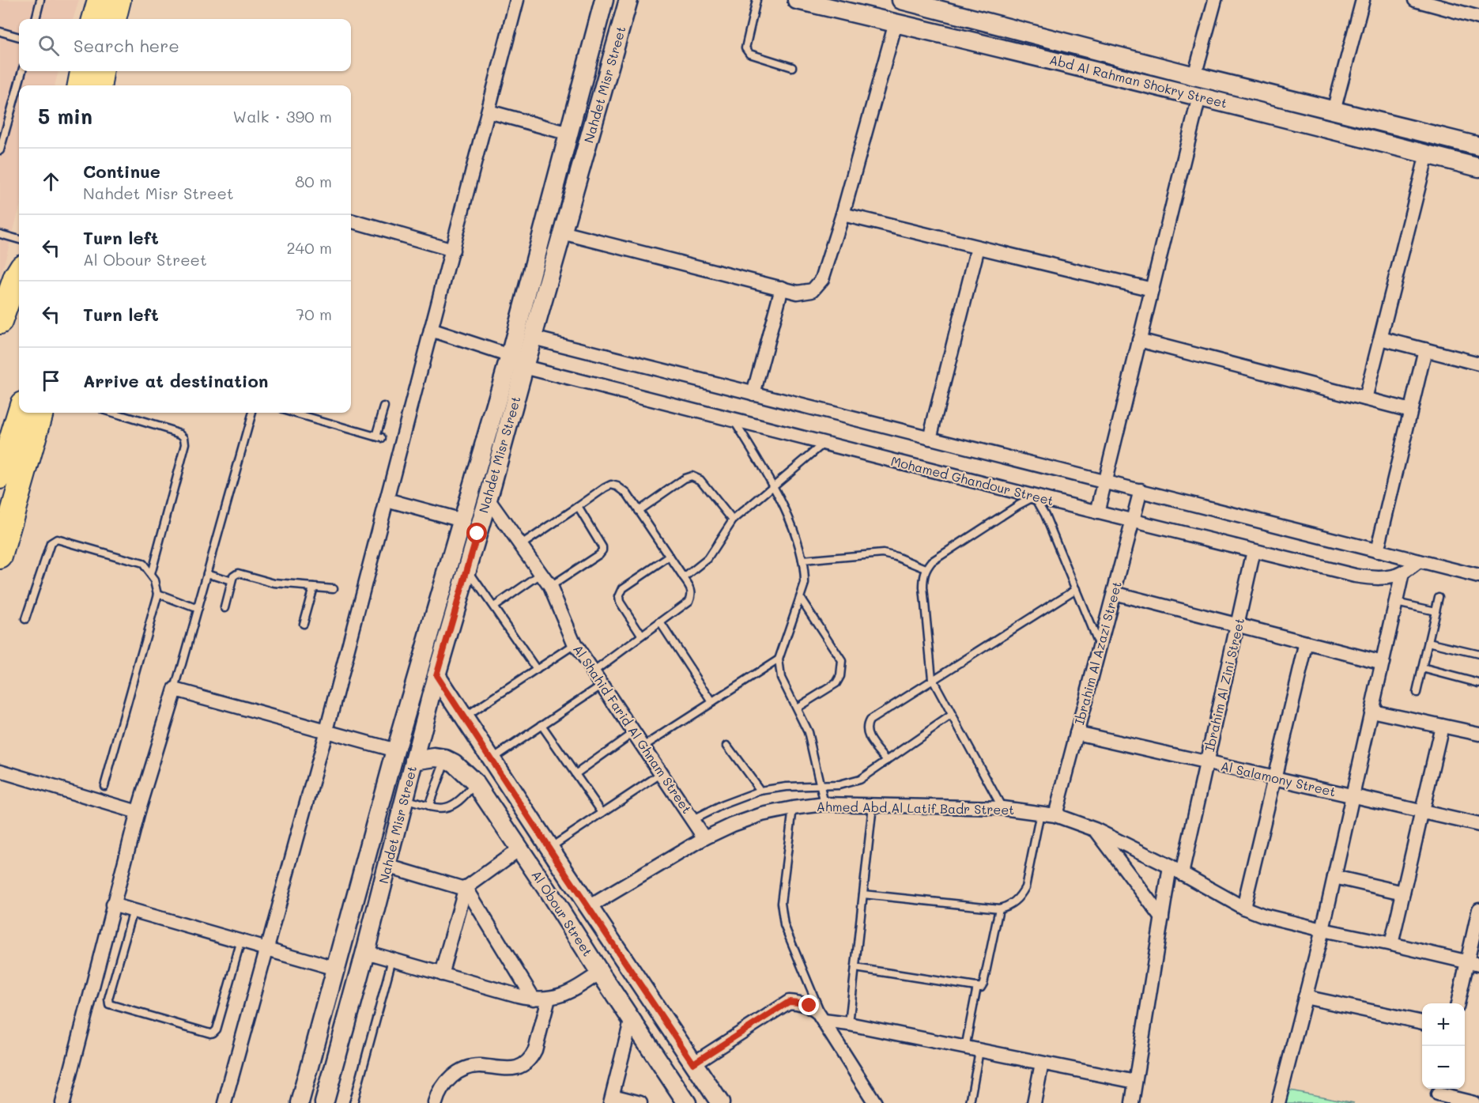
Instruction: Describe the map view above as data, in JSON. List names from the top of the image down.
{
  "streets": {
    "street": [
      "Abd Al Rahman Shokry Street",
      "Nahdet Misr Street",
      "Mohamed Ghandour Street",
      "Ibrahim Al Azazi Street",
      "Ibrahim Al Zini Street",
      "Al Shahid Farid Al Ghnam Street",
      "Al Salamony Street",
      "Ahmed Abd Al Latif Badr Street",
      "Al Obour Street"
    ]
  },
  "crossings": [
    ["Nahdet Misr Street", "Mohamed Ghandour Street"],
    ["Nahdet Misr Street", "Al Shahid Farid Al Ghnam Street"],
    ["Nahdet Misr Street", "Al Obour Street"],
    ["Mohamed Ghandour Street", "Ibrahim Al Azazi Street"],
    ["Mohamed Ghandour Street", "Ibrahim Al Zini Street"],
    ["Ibrahim Al Azazi Street", "Al Salamony Street"],
    ["Ibrahim Al Azazi Street", "Ahmed Abd Al Latif Badr Street"],
    ["Ibrahim Al Zini Street", "Al Salamony Street"],
    ["Ibrahim Al Zini Street", "Ahmed Abd Al Latif Badr Street"],
    ["Al Shahid Farid Al Ghnam Street", "Ahmed Abd Al Latif Badr Street"],
    ["Ahmed Abd Al Latif Badr Street", "Al Obour Street"]
  ],
  "page": {
    "search": "Search here",
    "heading": ["5 min", "Walk · 390 m"],
    "list": [
      ["Continue", "Nahdet Misr Street", "80 m"],
      ["Turn left", "Al Obour Street", "240 m"],
      ["Turn left", "70 m"],
      "Arrive at destination"
    ],
    "map_buttons": ["+", "−"]
  }
}
